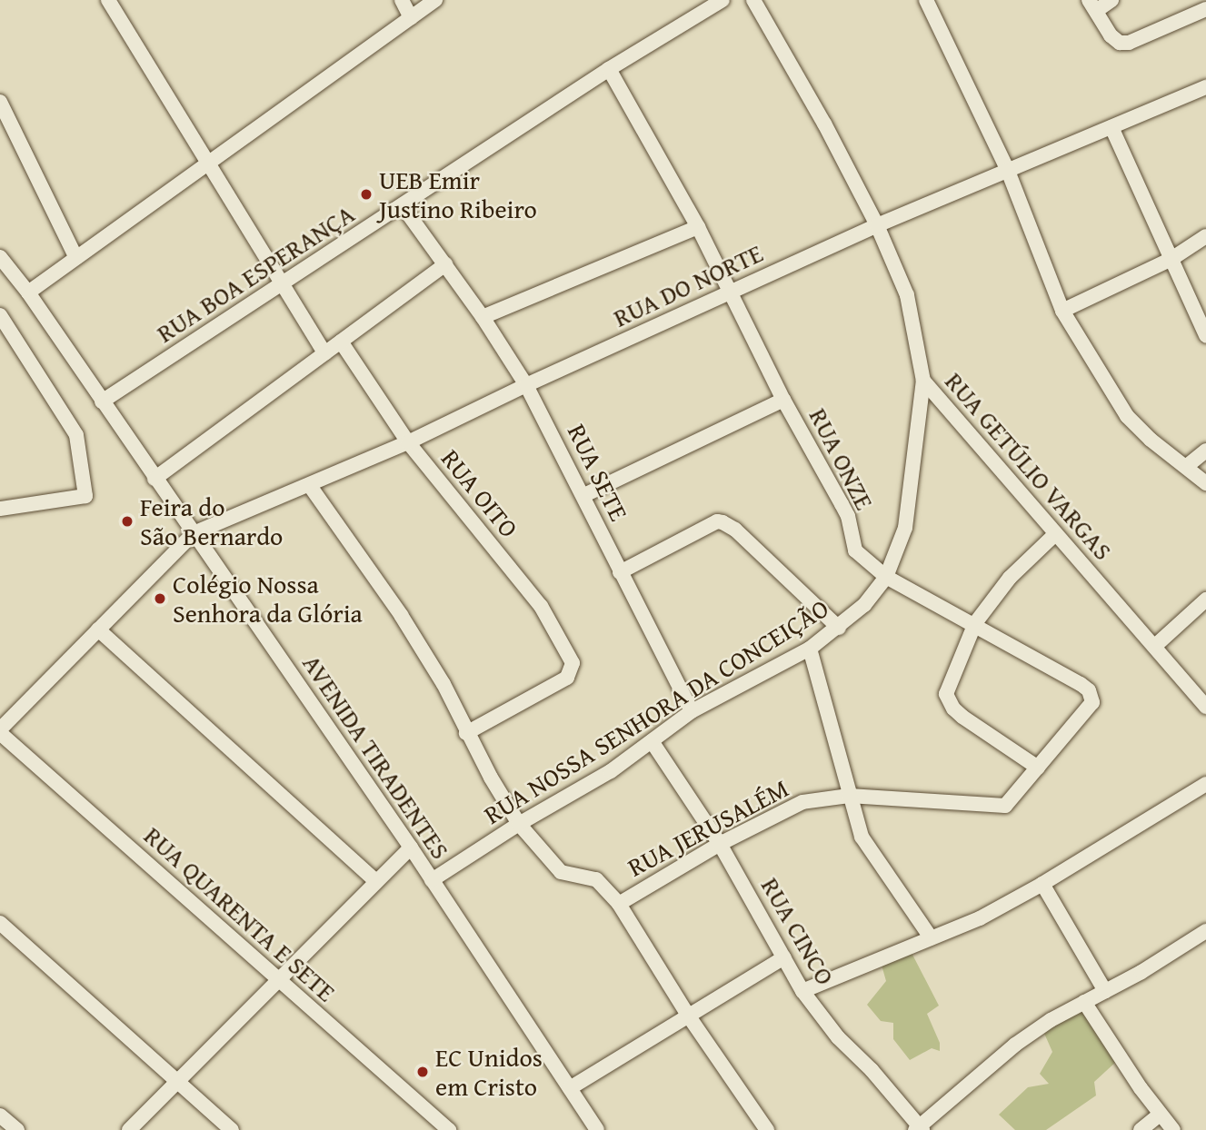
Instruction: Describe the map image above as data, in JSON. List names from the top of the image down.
{
  "streets": {
    "street": [
      "RUA BOA ESPERANÇA",
      "RUA DO NORTE",
      "RUA ONZE",
      "RUA GETÚLIO VARGAS",
      "RUA SETE",
      "RUA OITO",
      "RUA NOSSA SENHORA DA CONCEIÇÃO",
      "AVENIDA TIRADENTES",
      "RUA JERUSALÉM",
      "RUA QUARENTA E SETE",
      "RUA CINCO"
    ]
  },
  "crossings": [
    ["RUA BOA ESPERANÇA", "RUA ONZE"],
    ["RUA BOA ESPERANÇA", "RUA SETE"],
    ["RUA BOA ESPERANÇA", "AVENIDA TIRADENTES"],
    ["RUA DO NORTE", "RUA ONZE"],
    ["RUA DO NORTE", "RUA GETÚLIO VARGAS"],
    ["RUA DO NORTE", "RUA SETE"],
    ["RUA DO NORTE", "RUA OITO"],
    ["RUA DO NORTE", "AVENIDA TIRADENTES"],
    ["RUA ONZE", "RUA NOSSA SENHORA DA CONCEIÇÃO"],
    ["RUA ONZE", "RUA JERUSALÉM"],
    ["RUA GETÚLIO VARGAS", "RUA NOSSA SENHORA DA CONCEIÇÃO"],
    ["RUA SETE", "RUA NOSSA SENHORA DA CONCEIÇÃO"],
    ["RUA NOSSA SENHORA DA CONCEIÇÃO", "AVENIDA TIRADENTES"],
    ["RUA NOSSA SENHORA DA CONCEIÇÃO", "RUA CINCO"],
    ["RUA JERUSALÉM", "RUA CINCO"]
  ],
  "places": [
    "UEB Emir Justino Ribeiro",
    "Feira do São Bernardo",
    "Colégio Nossa Senhora da Glória",
    "EC Unidos em Cristo"
  ]
}
